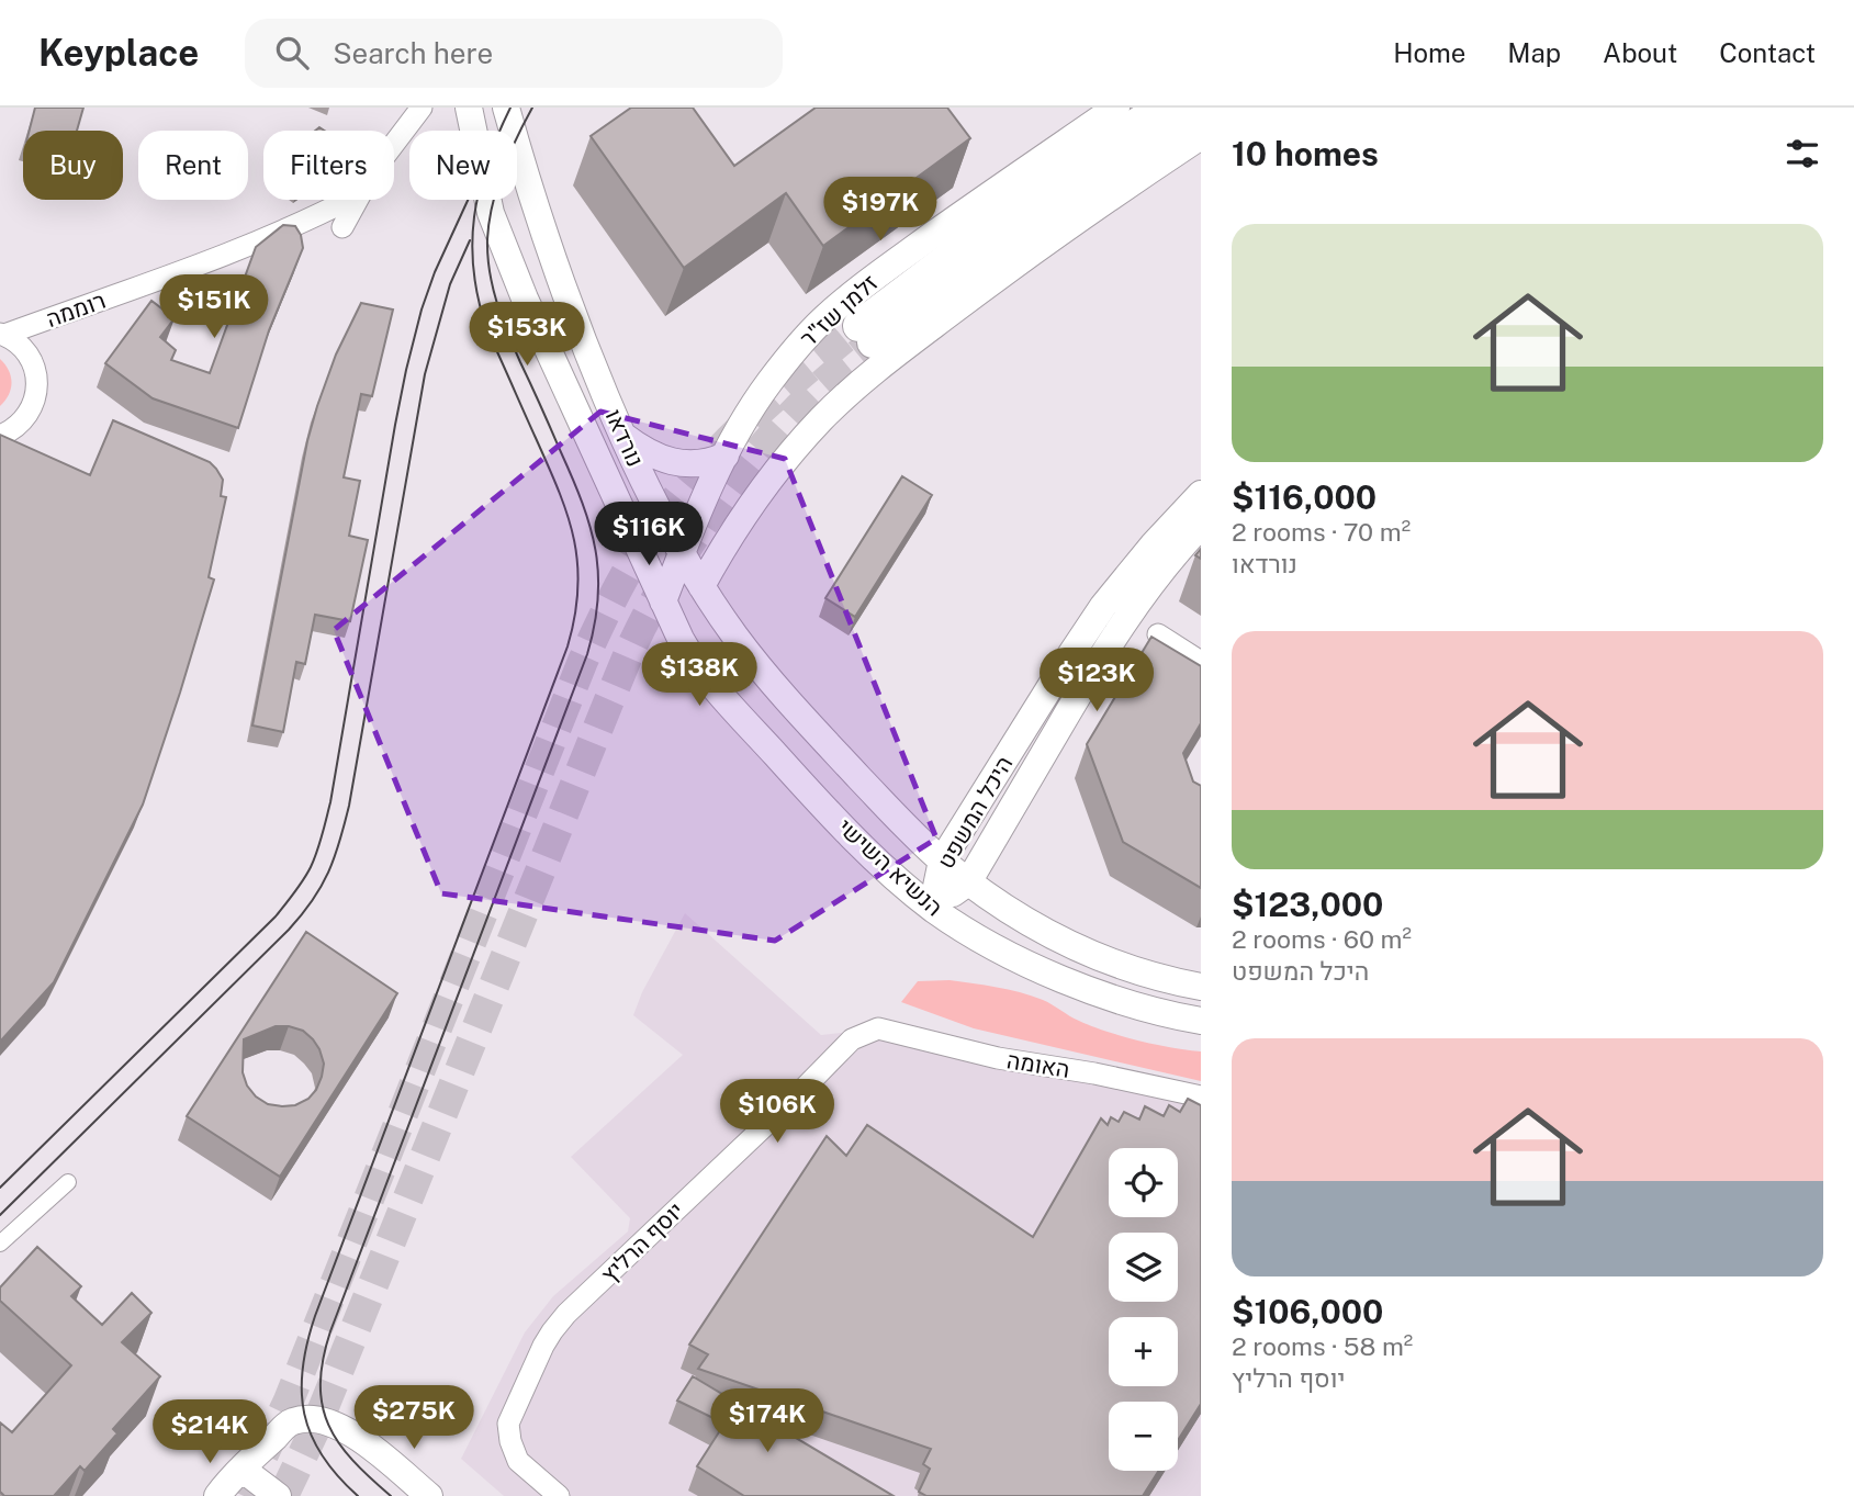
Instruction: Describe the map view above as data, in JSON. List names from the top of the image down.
{
  "streets": {
    "main road": ["זלמן שז\"ר"],
    "street": [
      "רוממה",
      "נורדאו",
      "היכל המשפט",
      "הנשיא השישי",
      "האומה",
      "יוסף הרליץ"
    ]
  },
  "crossings": [
    ["זלמן שז\"ר", "נורדאו"],
    ["זלמן שז\"ר", "הנשיא השישי"],
    ["נורדאו", "הנשיא השישי"],
    ["היכל המשפט", "הנשיא השישי"],
    ["האומה", "יוסף הרליץ"]
  ],
  "page": {
    "header": "Keyplace",
    "search": "Search here",
    "nav": [
      "Home",
      "Map",
      "About",
      "Contact"
    ],
    "heading": "10 homes",
    "chip": [
      "Buy",
      "Rent",
      "Filters",
      "New"
    ],
    "price": [
      "$197K",
      "$151K",
      "$153K",
      "$116K",
      "$138K",
      "$123K",
      "$106K",
      "$275K",
      "$174K",
      "$214K"
    ],
    "list": [
      {
        "name": "$116,000",
        "note": "2 rooms · 70 m² · נורדאו"
      },
      {
        "name": "$123,000",
        "note": "2 rooms · 60 m² · היכל המשפט"
      },
      {
        "name": "$106,000",
        "note": "2 rooms · 58 m² · יוסף הרליץ"
      }
    ],
    "map_buttons": ["+", "−"]
  }
}
